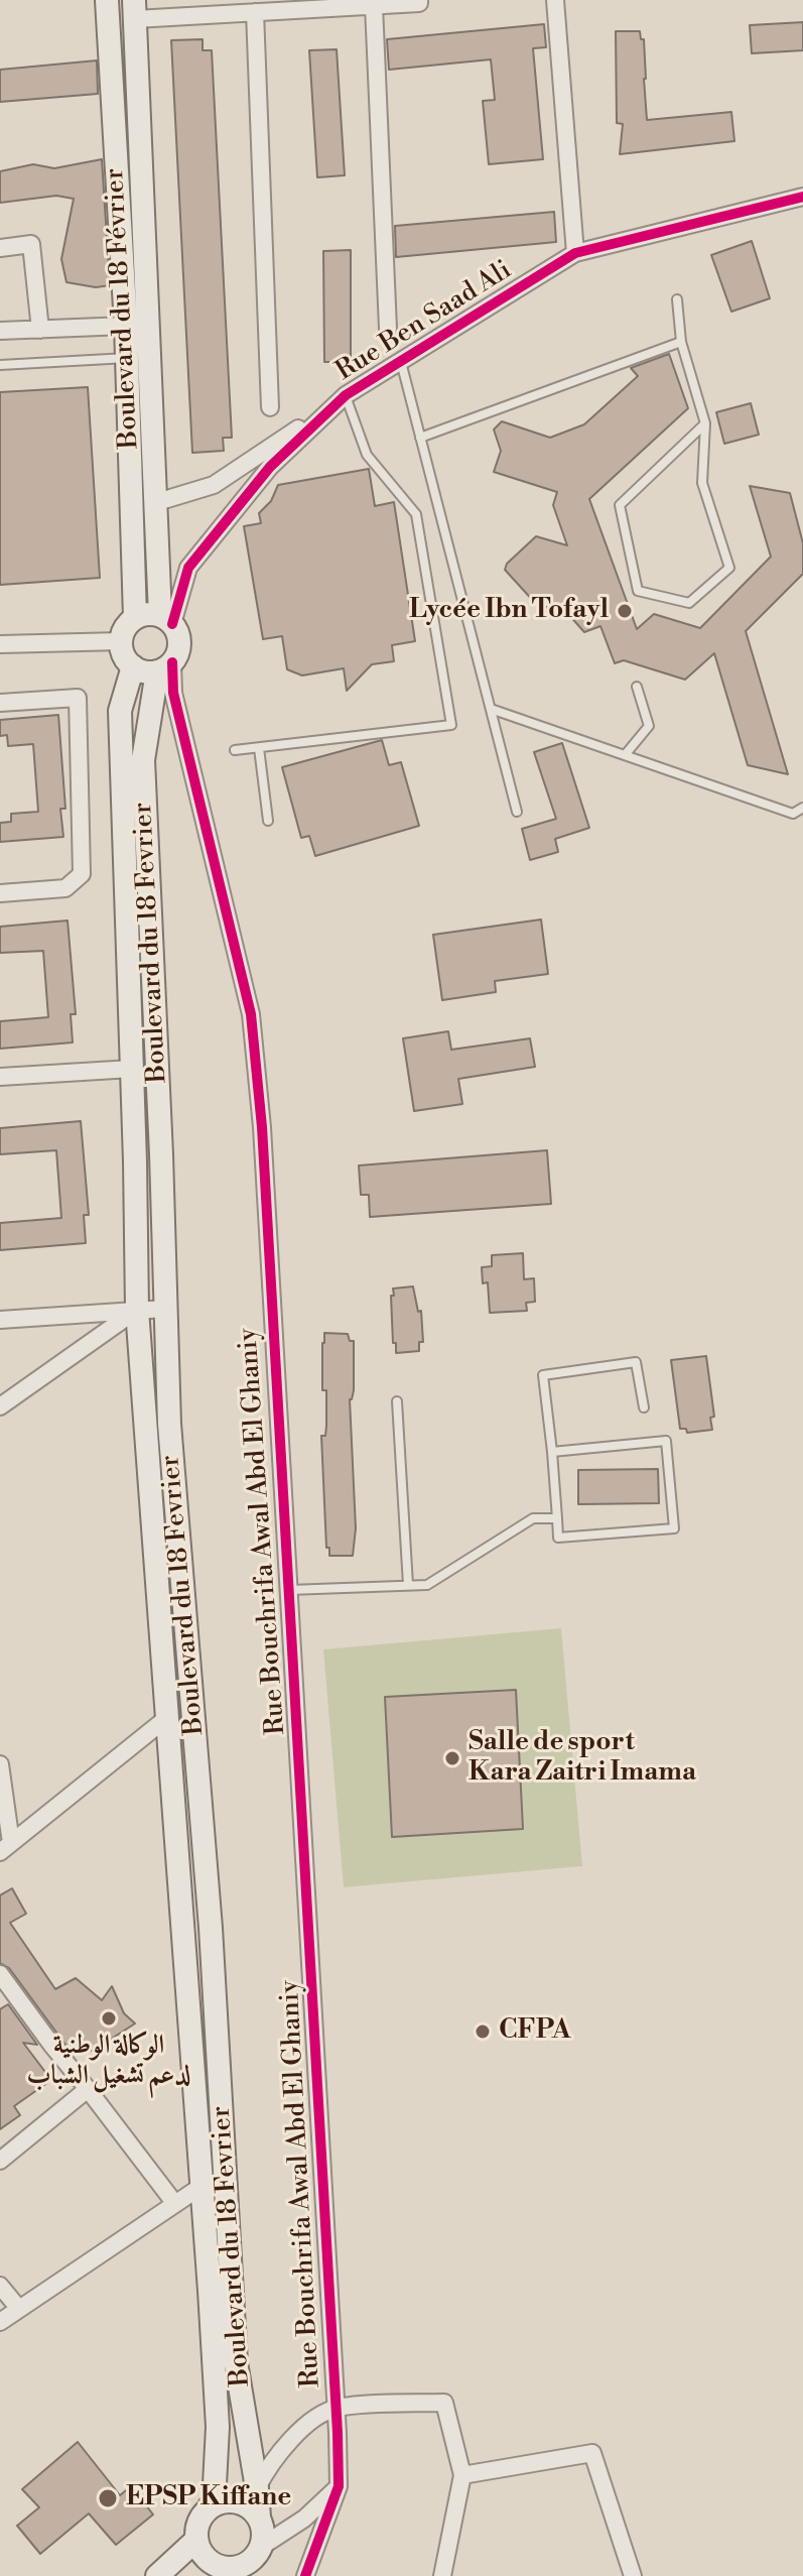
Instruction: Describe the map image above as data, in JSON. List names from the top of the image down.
{
  "streets": {
    "main road": ["Boulevard du 18 Février", "Boulevard du 18 Fevrier"],
    "street": ["Rue Ben Saad Ali", "Rue Bouchrifa Awal Abd El Ghaniy"]
  },
  "crossings": [
    ["Boulevard du 18 Février", "Rue Ben Saad Ali"],
    ["Boulevard du 18 Février", "Boulevard du 18 Fevrier"],
    ["Boulevard du 18 Février", "Rue Bouchrifa Awal Abd El Ghaniy"],
    ["Rue Ben Saad Ali", "Boulevard du 18 Fevrier"],
    ["Rue Ben Saad Ali", "Rue Bouchrifa Awal Abd El Ghaniy"],
    ["Boulevard du 18 Fevrier", "Rue Bouchrifa Awal Abd El Ghaniy"]
  ],
  "places": [
    "Lycée Ibn Tofayl",
    "Salle de sport Kara Zaitri Imama",
    "الوكالة الوطنية لدعم تشغيل الشباب",
    "CFPA",
    "EPSP Kiffane"
  ]
}
